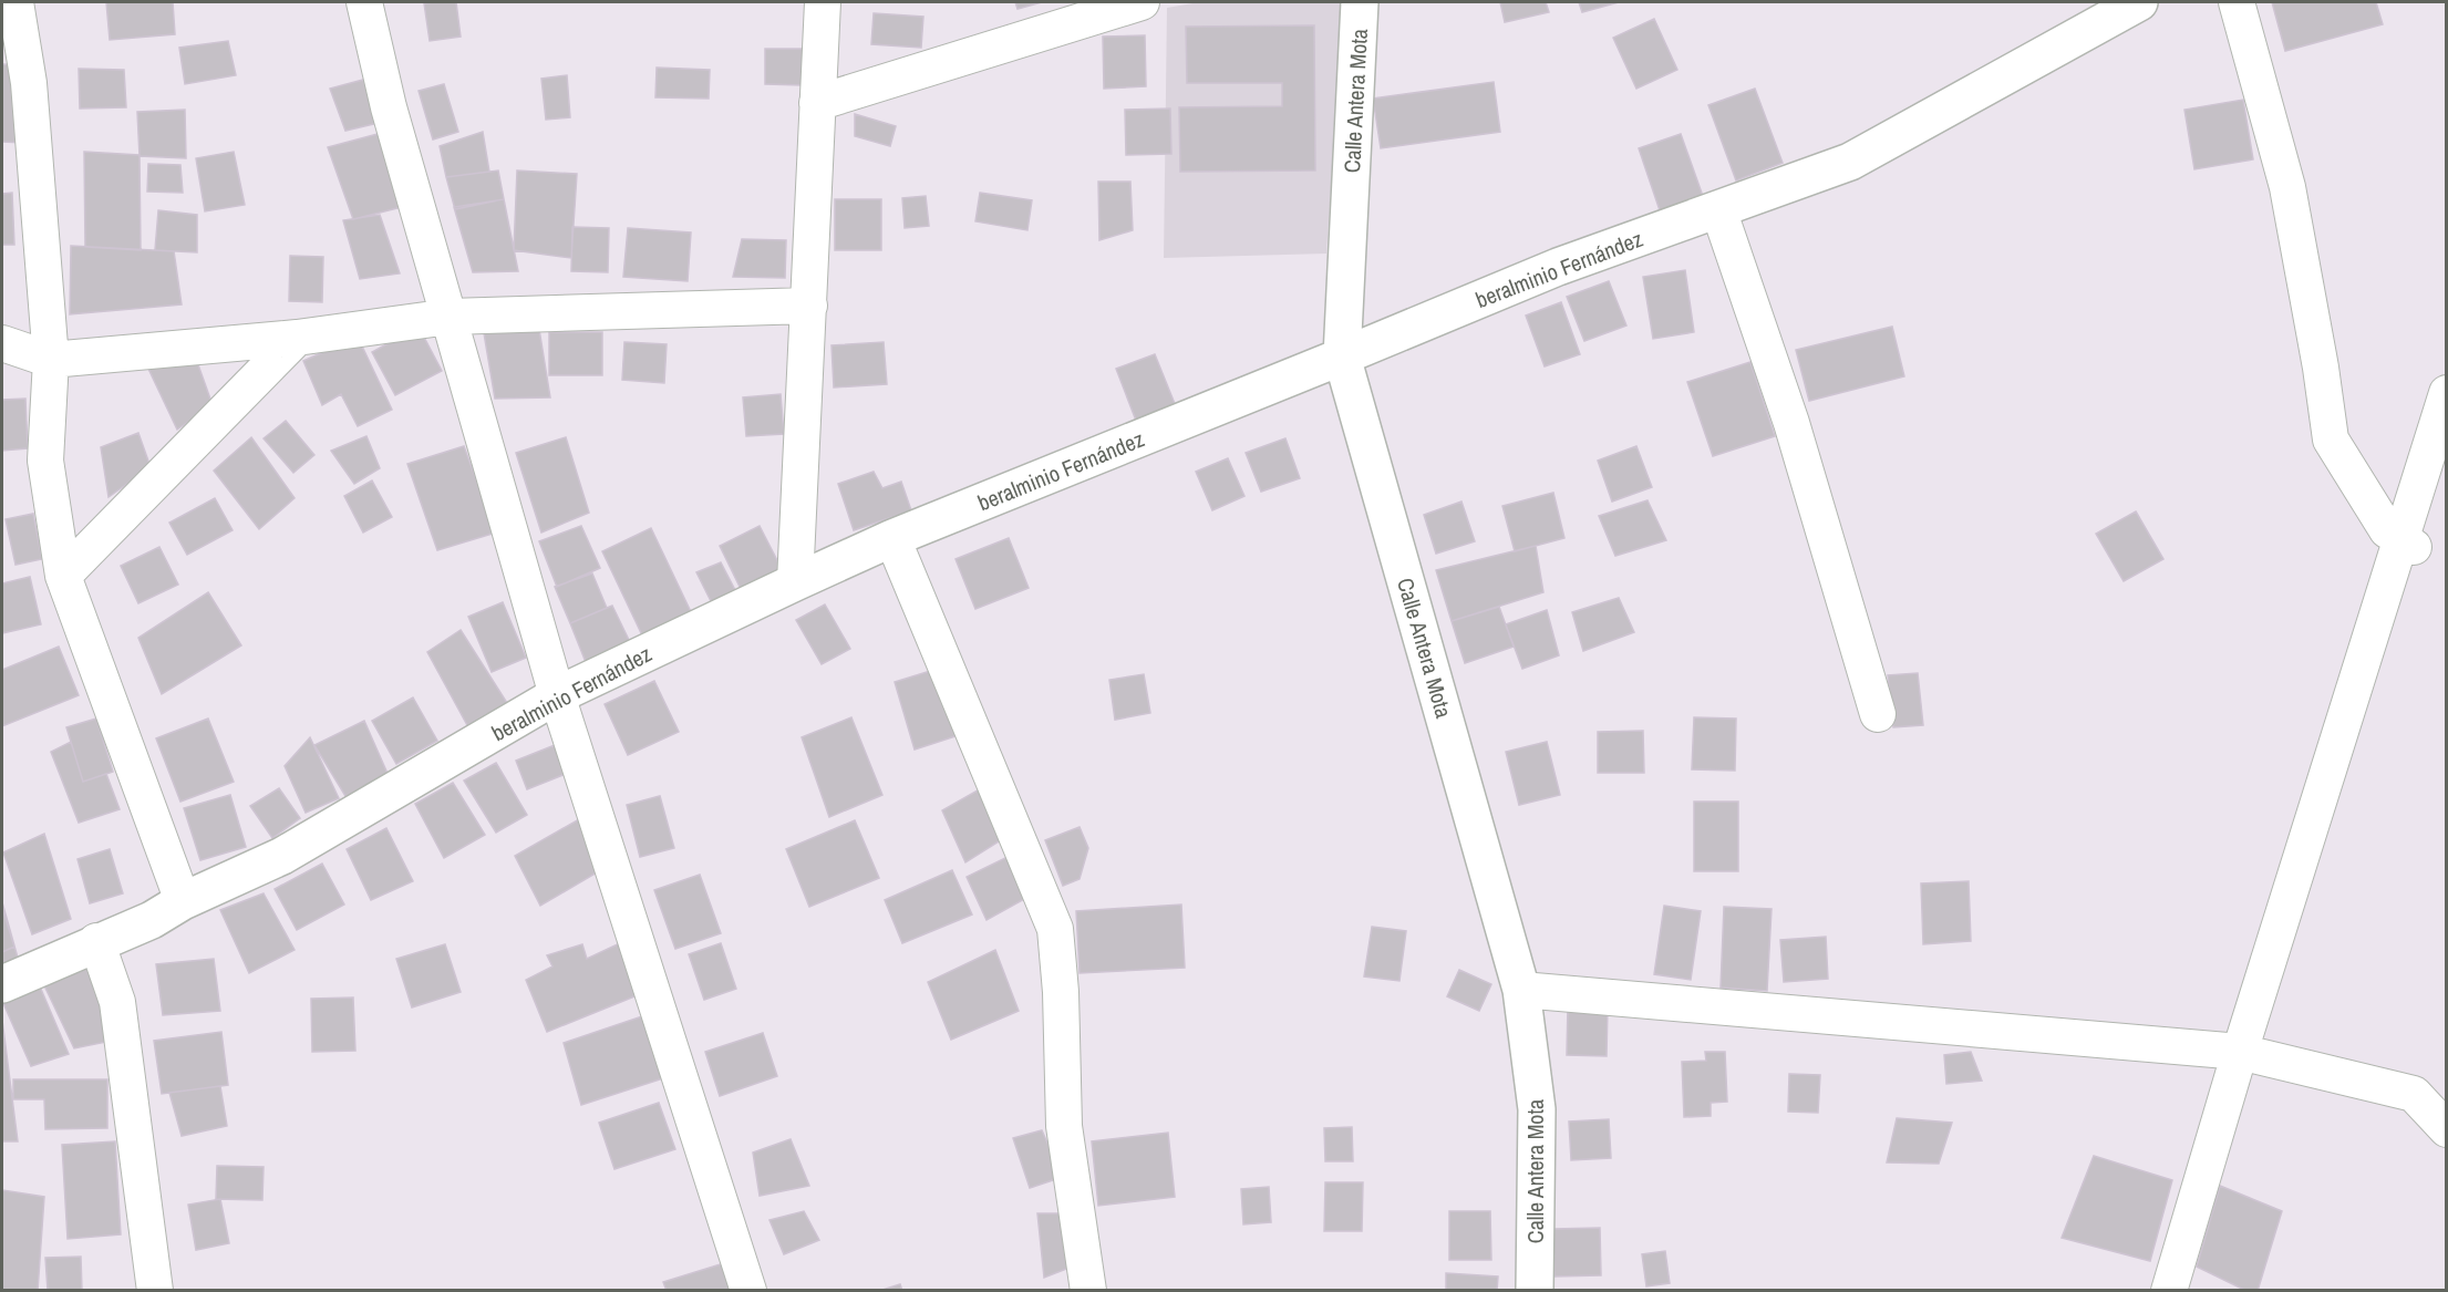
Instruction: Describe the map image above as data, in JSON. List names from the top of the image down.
{
  "streets": {
    "main road": ["Calle Antera Mota", "beralminio Fernández"]
  },
  "crossings": [
    ["Calle Antera Mota", "beralminio Fernández"]
  ]
}
